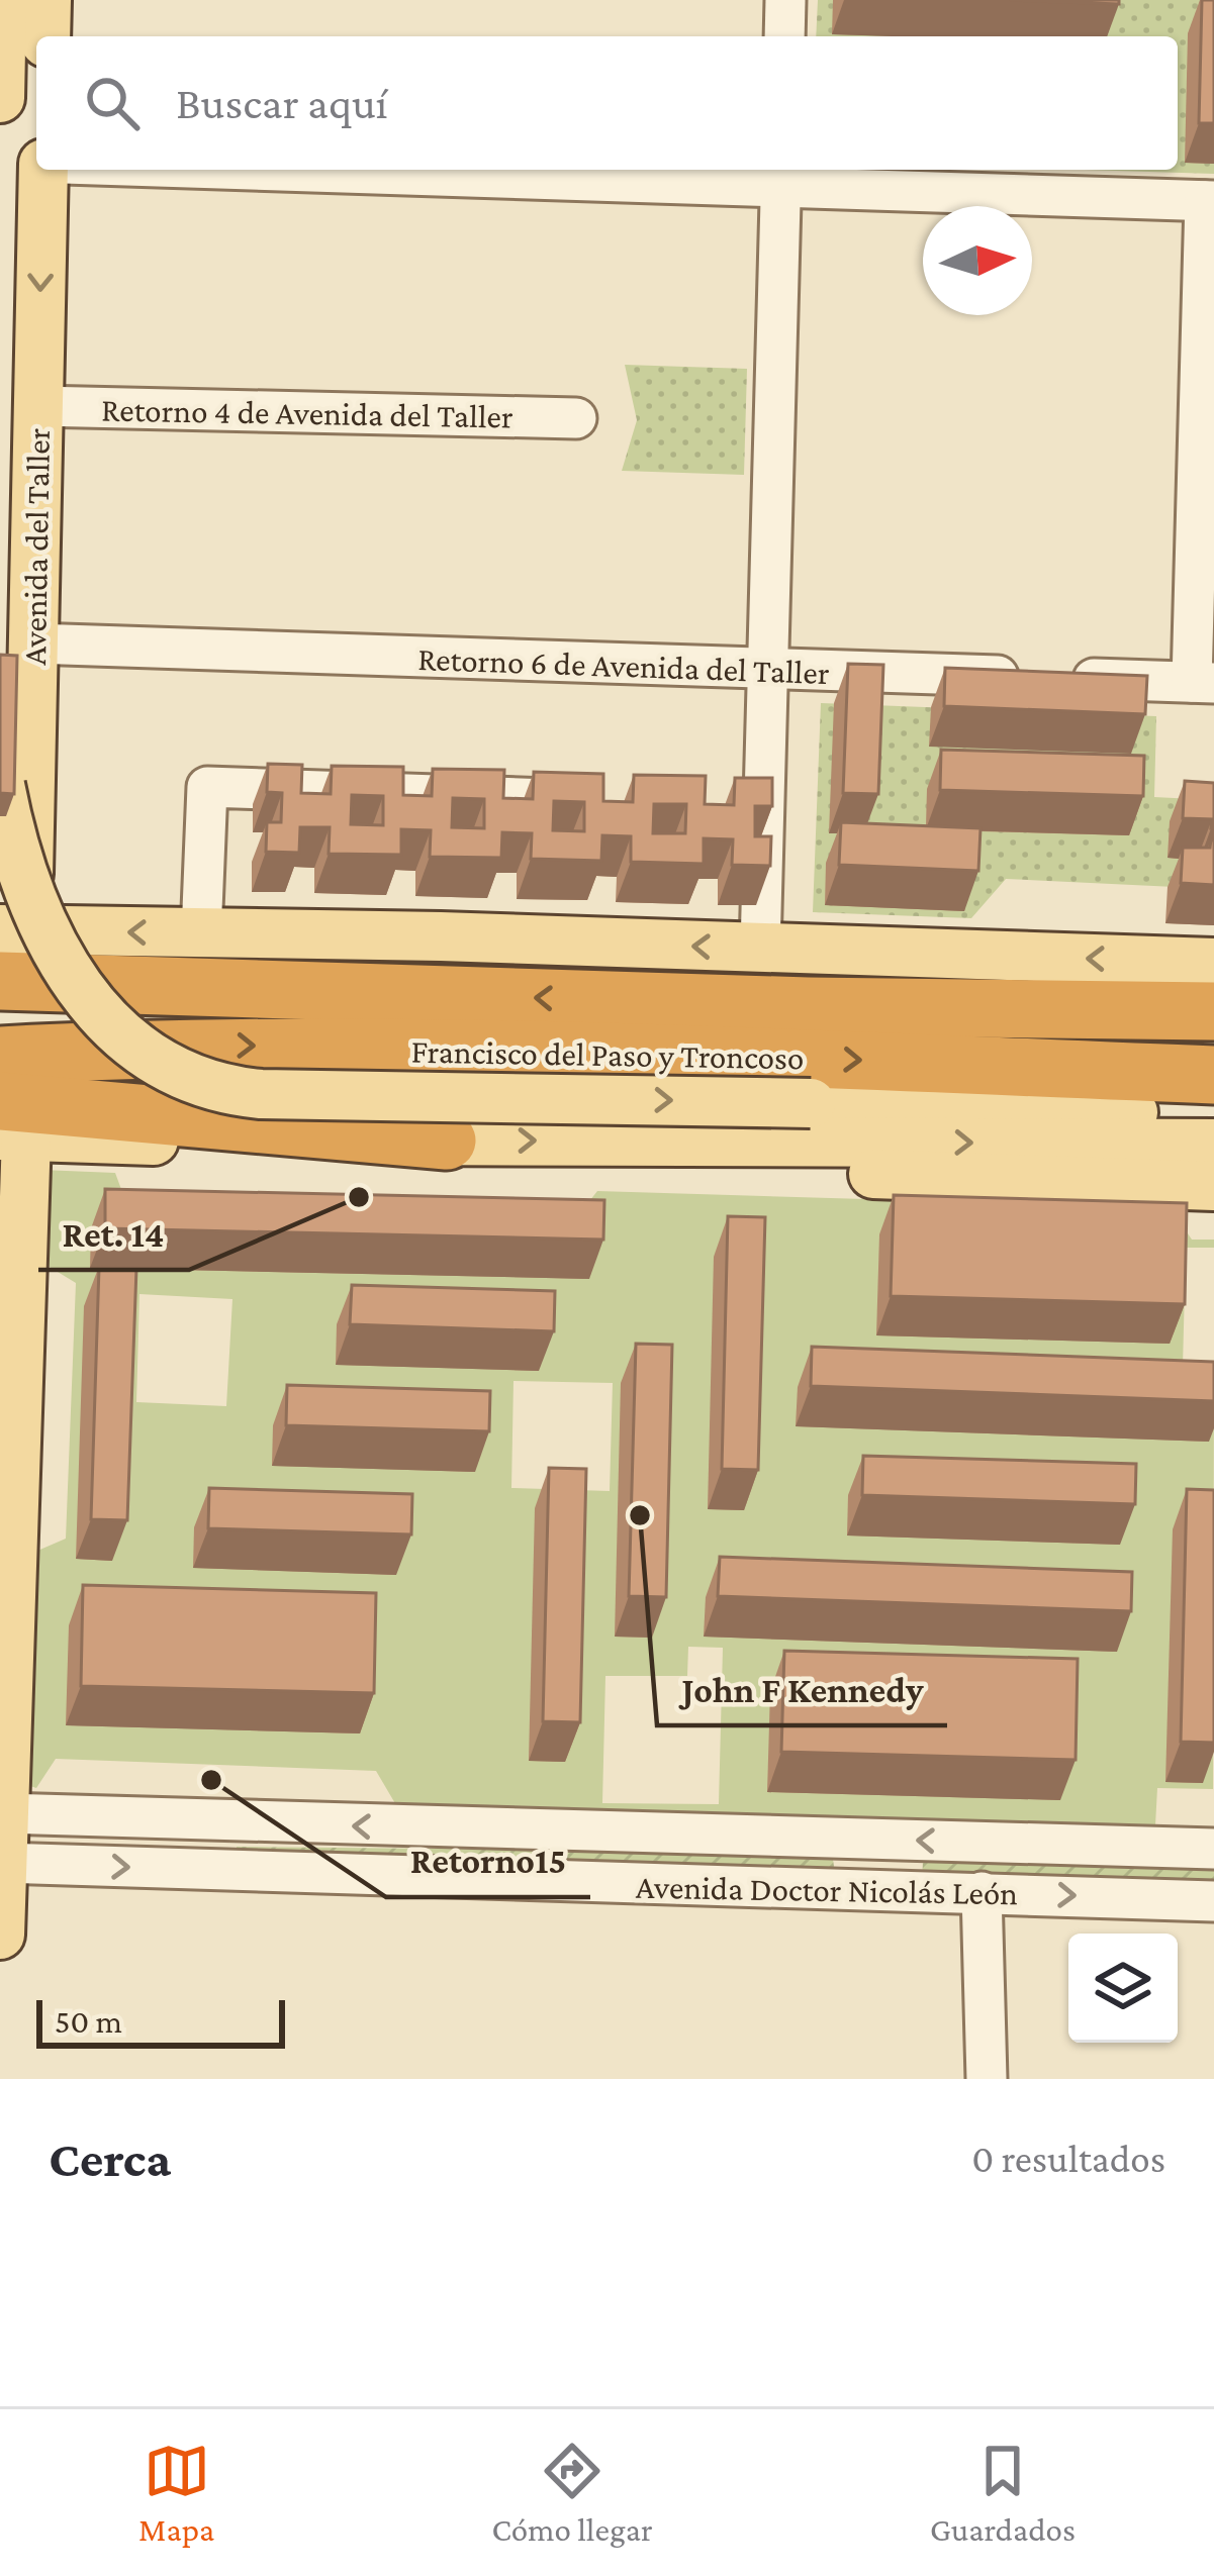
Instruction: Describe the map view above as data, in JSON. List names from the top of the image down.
{
  "streets": {
    "highway": ["Francisco del Paso y Troncoso"],
    "main road": ["Avenida del Taller"],
    "street": ["Retorno 4 de Avenida del Taller", "Retorno 6 de Avenida del Taller", "Avenida Doctor Nicolás León"]
  },
  "crossings": [
    ["Retorno 4 de Avenida del Taller", "Avenida del Taller"],
    ["Avenida del Taller", "Retorno 6 de Avenida del Taller"]
  ],
  "places": ["Ret. 14", "John F Kennedy", "Retorno15"],
  "scale_bar": "50 m",
  "north": "right",
  "page": {
    "search": "Buscar aquí",
    "scale": "50 m",
    "heading": ["Cerca", "0 resultados"],
    "nav": ["Mapa", "Cómo llegar", "Guardados"]
  }
}
